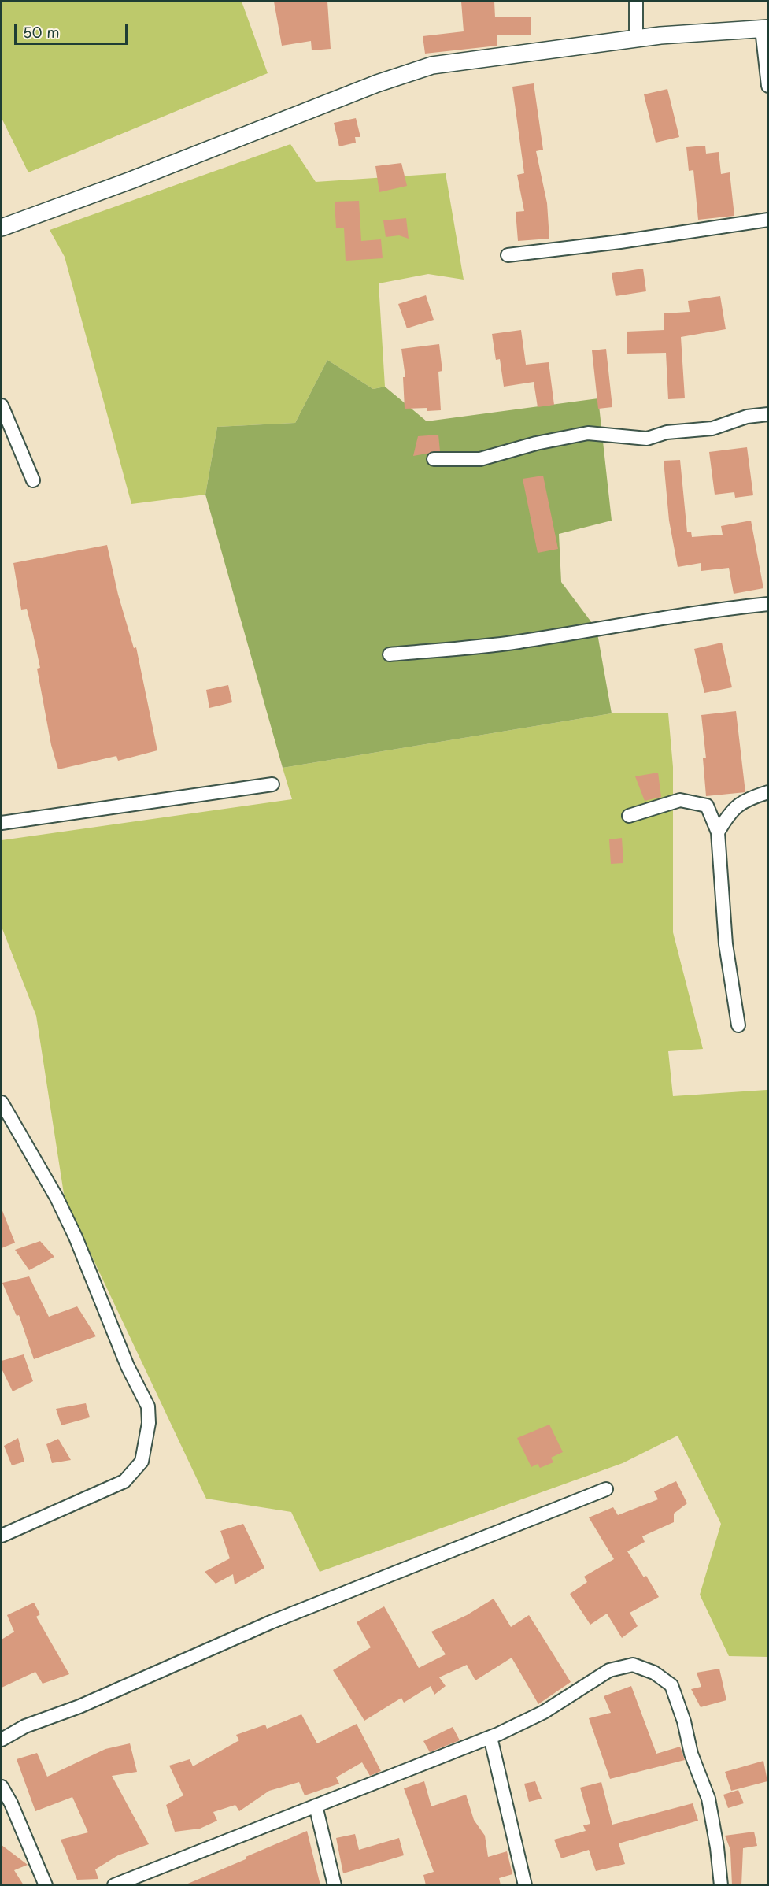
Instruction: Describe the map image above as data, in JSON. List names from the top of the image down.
{
  "scale_bar": "50 m"
}
